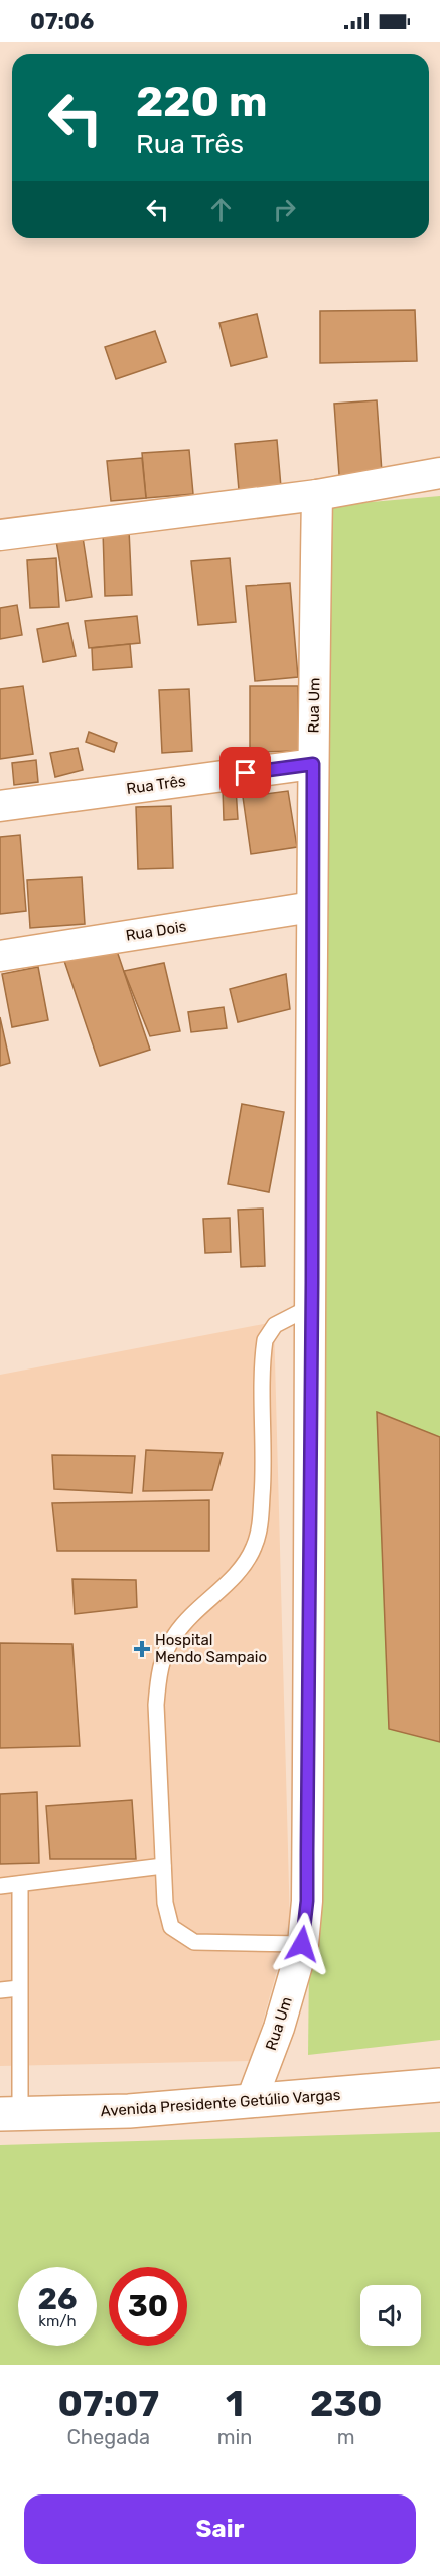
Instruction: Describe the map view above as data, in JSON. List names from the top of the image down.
{
  "streets": {
    "main road": ["Avenida Presidente Getúlio Vargas"],
    "street": ["Rua Um", "Rua Três", "Rua Dois"]
  },
  "crossings": [
    ["Rua Um", "Rua Três"],
    ["Rua Um", "Rua Dois"],
    ["Rua Um", "Avenida Presidente Getúlio Vargas"]
  ],
  "places": {
    "health": ["Hospital Mendo Sampaio"]
  },
  "page": {
    "status": "07:06",
    "turn": ["220 m", "Rua Três"],
    "speed": "26 km/h",
    "limit": "30",
    "eta": [
      "07:07",
      "Chegada",
      "1",
      "min",
      "230",
      "m"
    ],
    "buttons": "Sair"
  }
}
